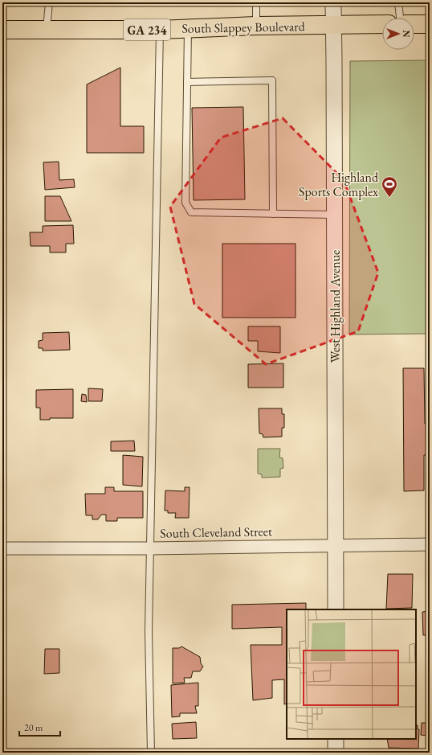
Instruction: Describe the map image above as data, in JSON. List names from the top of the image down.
{
  "streets": {
    "main road": ["South Slappey Boulevard", "GA 234"],
    "street": ["West Highland Avenue", "South Cleveland Street"]
  },
  "crossings": [
    ["South Slappey Boulevard", "West Highland Avenue"],
    ["West Highland Avenue", "South Cleveland Street"]
  ],
  "places": {
    "sports": ["Highland Sports Complex"]
  },
  "scale_bar": "20 m",
  "north": "right"
}
